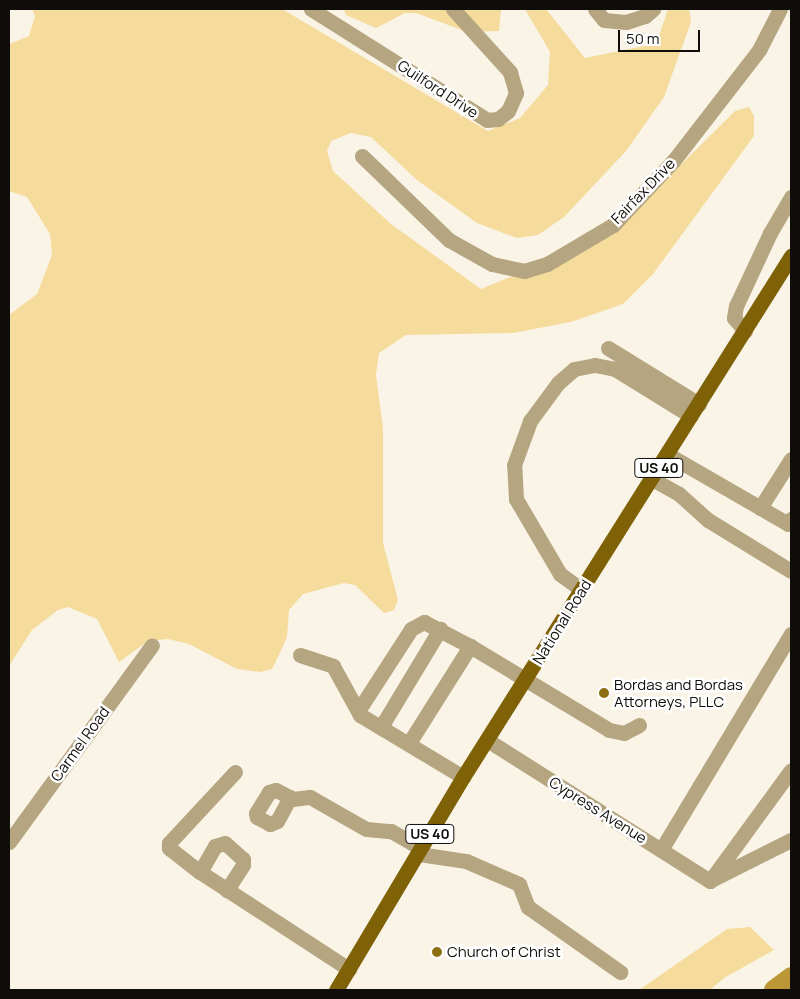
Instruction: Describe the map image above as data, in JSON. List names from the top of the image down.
{
  "streets": {
    "main road": ["US 40", "National Road"],
    "street": [
      "Guilford Drive",
      "Fairfax Drive",
      "Carmel Road",
      "Cypress Avenue"
    ]
  },
  "crossings": [
    ["National Road", "Cypress Avenue"]
  ],
  "places": ["Bordas and Bordas Attorneys, PLLC", "Church of Christ"],
  "scale_bar": "50 m"
}
